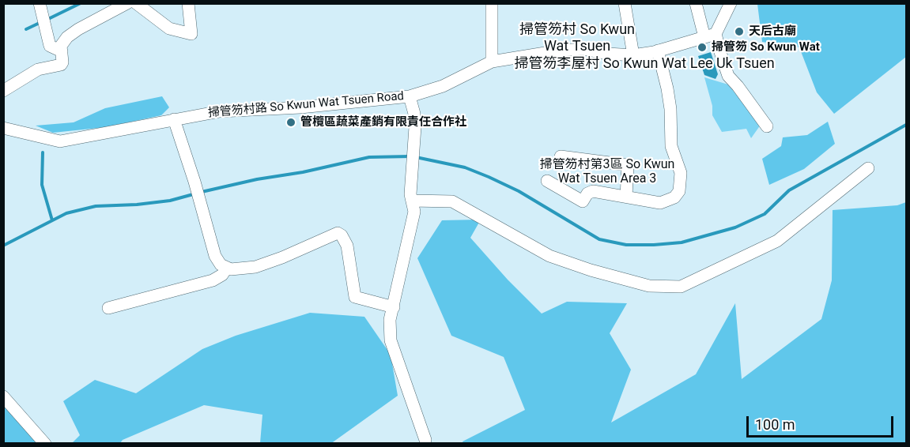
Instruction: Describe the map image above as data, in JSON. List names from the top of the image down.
{
  "streets": {
    "street": ["掃管笏村路 So Kwun Wat Tsuen Road"]
  },
  "districts": ["掃管笏村 So Kwun Wat Tsuen", "掃管笏李屋村 So Kwun Wat Lee Uk Tsuen", "掃管笏村第3區 So Kwun Wat Tsuen Area 3"],
  "places": ["天后古廟", "掃管笏 So Kwun Wat", "管欖區蔬菜產銷有限責任合作社"],
  "scale_bar": "100 m"
}
